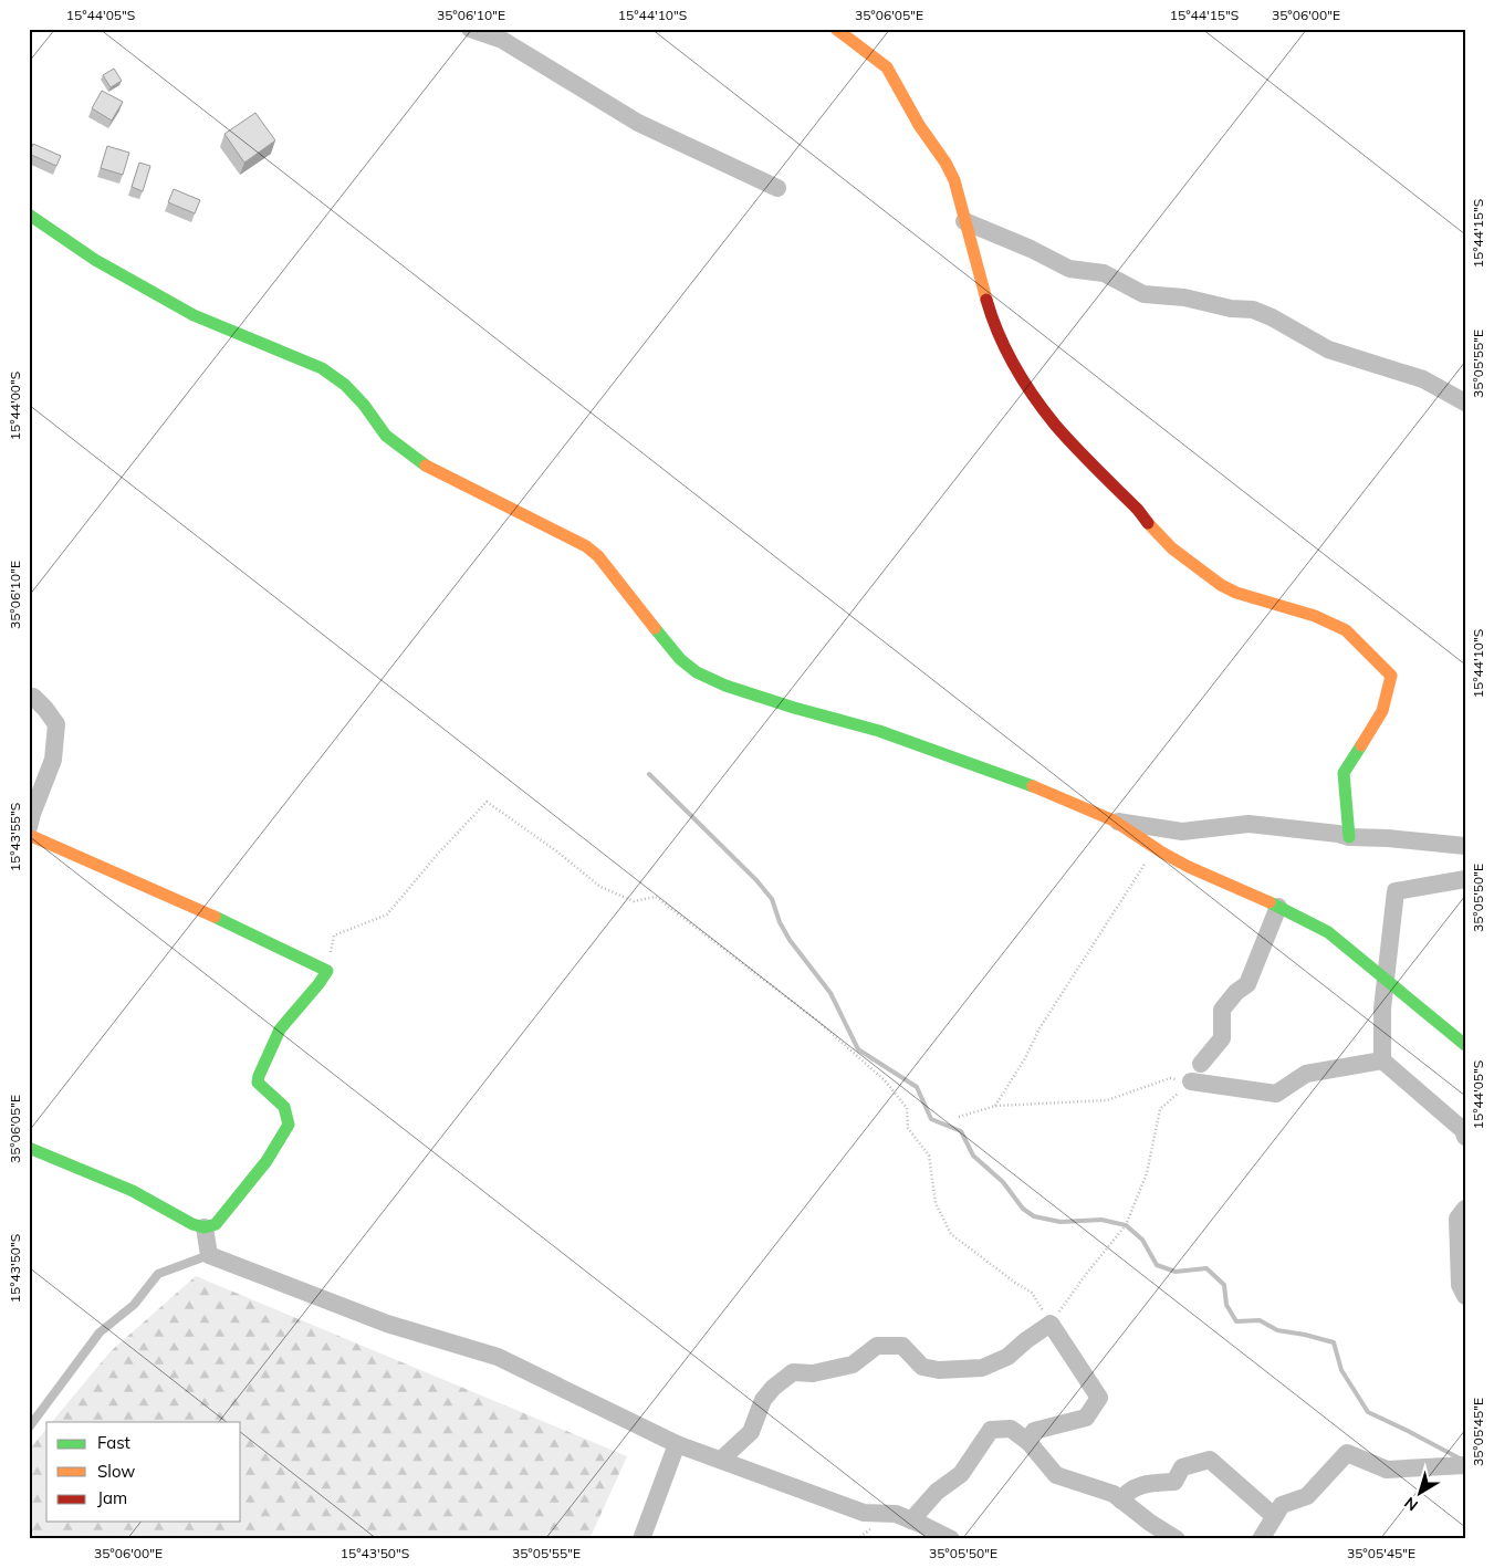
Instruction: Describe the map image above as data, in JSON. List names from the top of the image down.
{
  "legend": ["Fast", "Slow", "Jam"],
  "north": "bottom left",
  "coordinates": [
    "15°44'05\"S",
    "35°06'10\"E",
    "15°44'10\"S",
    "35°06'05\"E",
    "15°44'15\"S",
    "35°06'00\"E",
    "35°05'55\"E",
    "15°44'00\"S",
    "15°43'55\"S",
    "35°05'50\"E",
    "15°43'50\"S",
    "35°05'45\"E"
  ]
}
